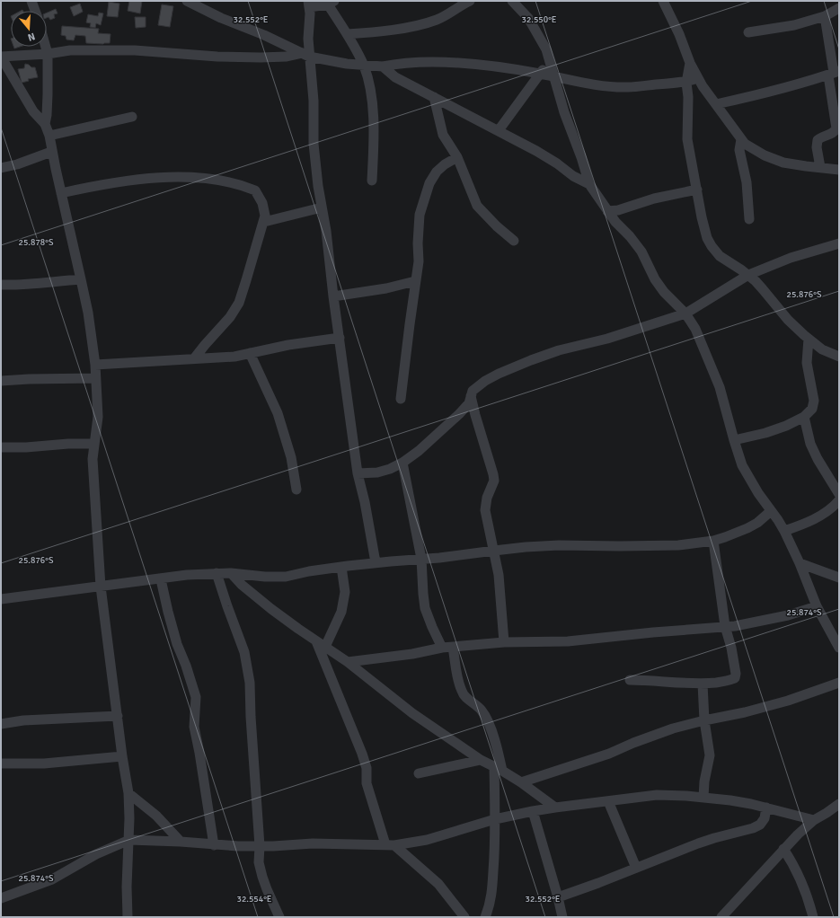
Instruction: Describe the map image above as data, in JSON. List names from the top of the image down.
{
  "north": "bottom",
  "coordinates": [
    "32.552°E",
    "32.550°E",
    "25.878°S",
    "25.876°S",
    "25.874°S",
    "32.554°E"
  ]
}
